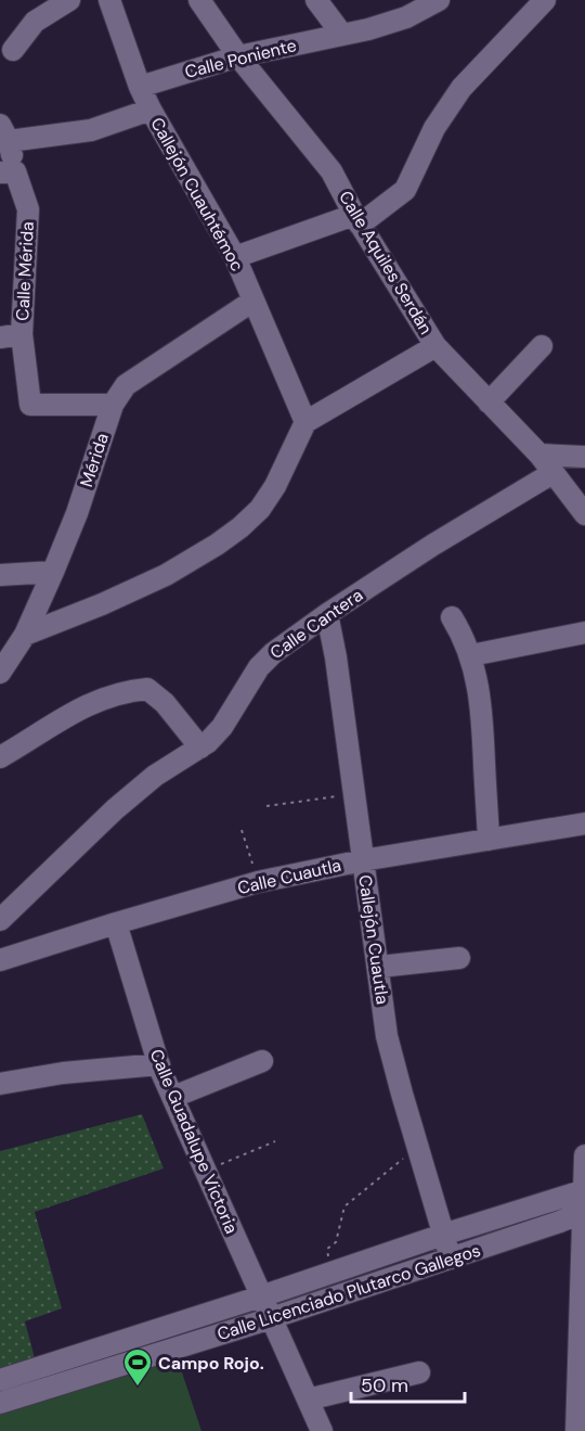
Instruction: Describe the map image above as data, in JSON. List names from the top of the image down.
{
  "streets": {
    "street": [
      "Calle Poniente",
      "Callejón Cuauhtémoc",
      "Calle Aquiles Serdán",
      "Calle Mérida",
      "Mérida",
      "Calle Cantera",
      "Calle Cuautla",
      "Callejón Cuautla",
      "Calle Guadalupe Victoria",
      "Calle Licenciado Plutarco Gallegos"
    ]
  },
  "crossings": [
    ["Calle Poniente", "Callejón Cuauhtémoc"],
    ["Calle Poniente", "Calle Aquiles Serdán"],
    ["Callejón Cuauhtémoc", "Mérida"],
    ["Calle Aquiles Serdán", "Calle Cantera"],
    ["Calle Mérida", "Mérida"],
    ["Calle Cantera", "Callejón Cuautla"],
    ["Calle Cuautla", "Callejón Cuautla"],
    ["Calle Cuautla", "Calle Guadalupe Victoria"],
    ["Callejón Cuautla", "Calle Licenciado Plutarco Gallegos"],
    ["Calle Guadalupe Victoria", "Calle Licenciado Plutarco Gallegos"]
  ],
  "places": {
    "sports": ["Campo Rojo."]
  },
  "scale_bar": "50 m"
}
